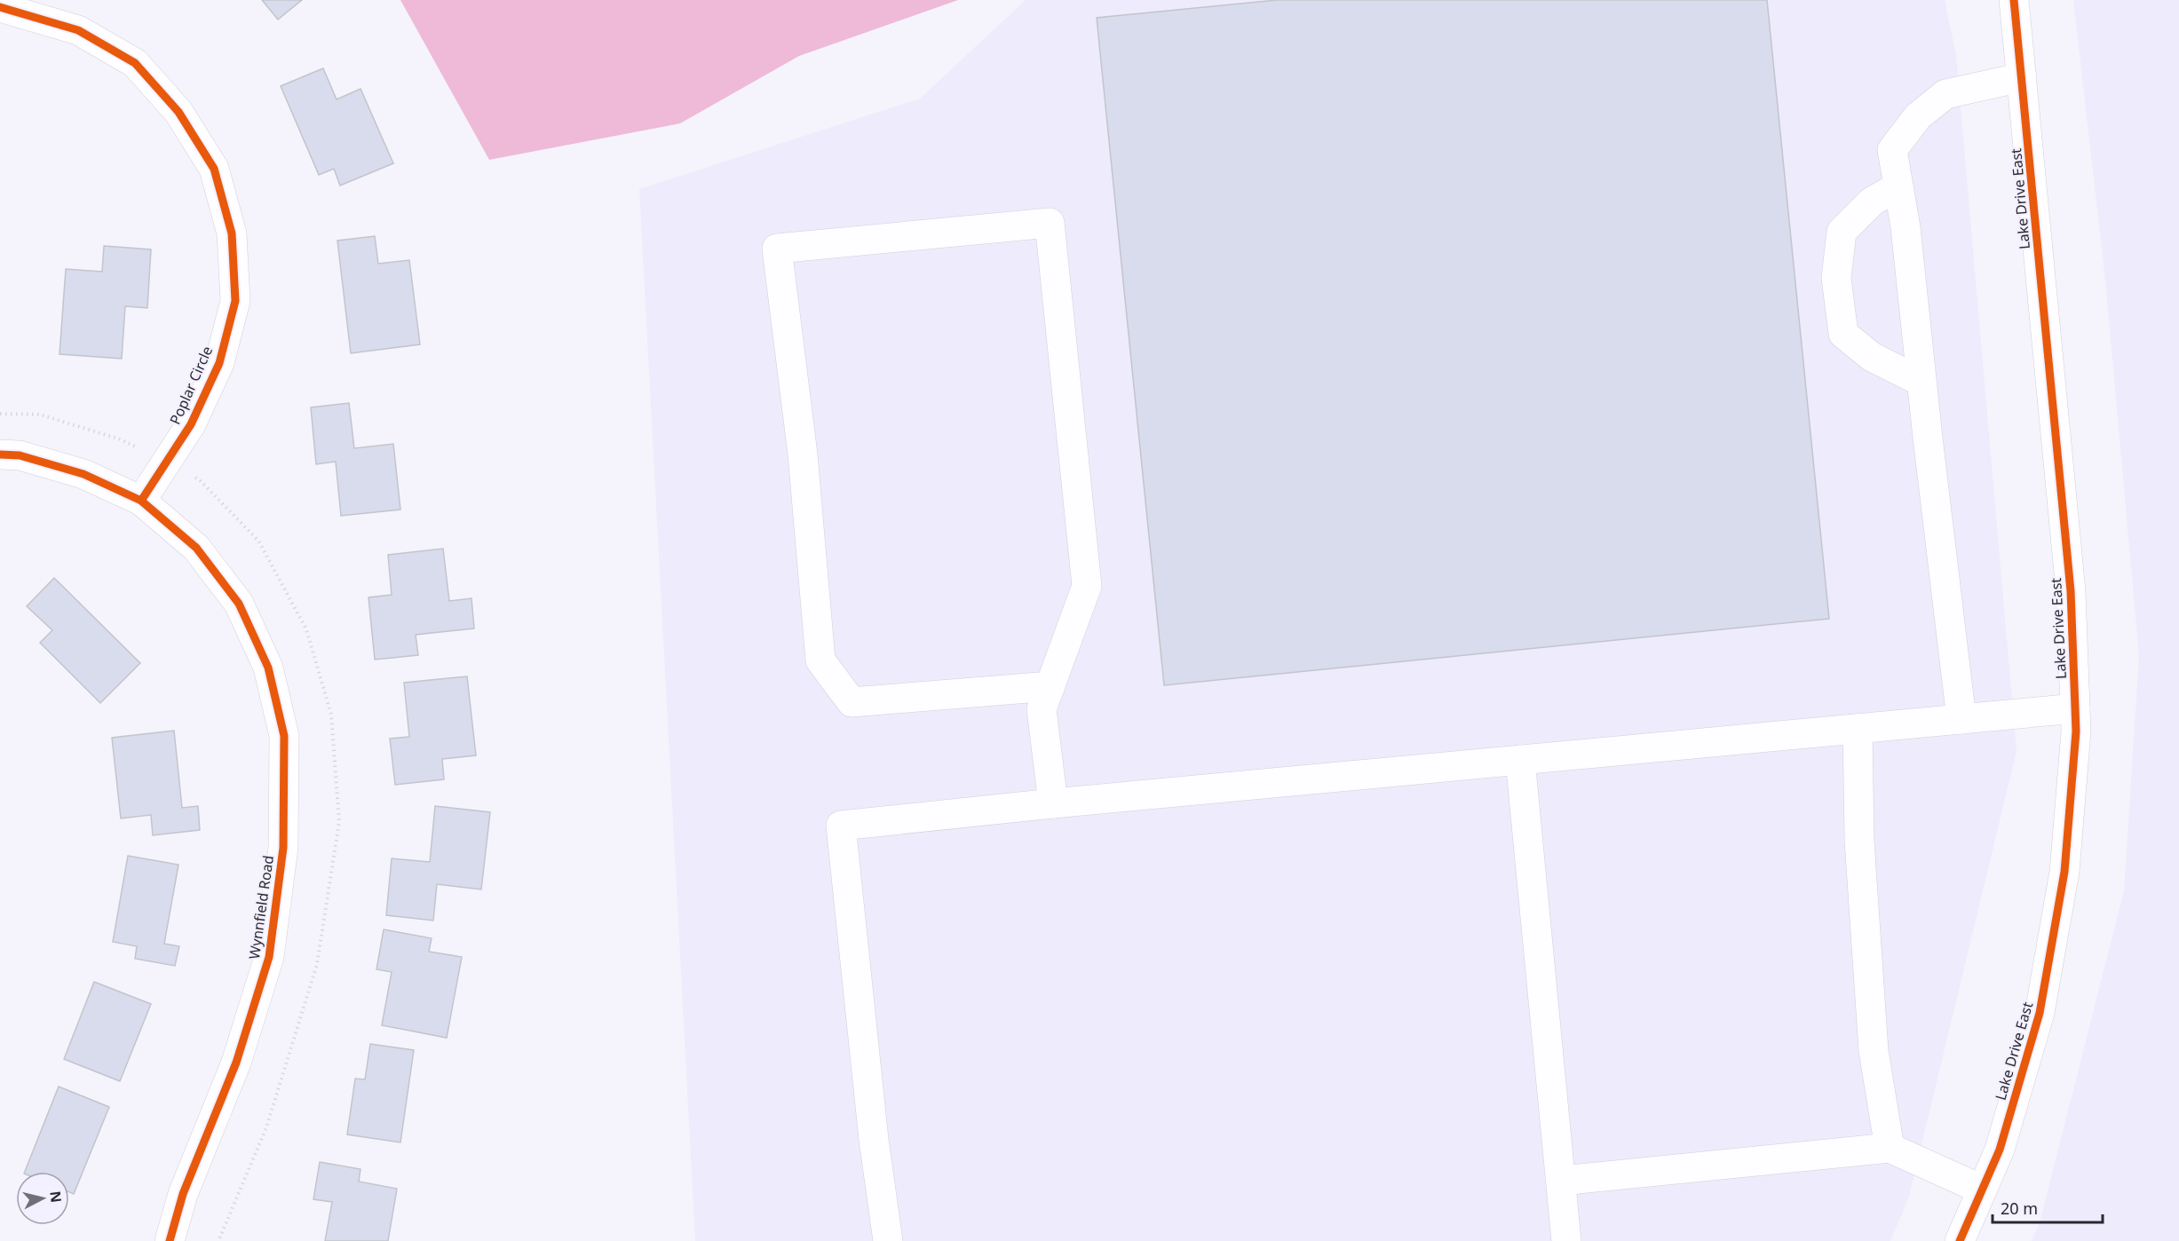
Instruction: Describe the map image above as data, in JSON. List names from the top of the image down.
{
  "streets": {
    "street": ["Lake Drive East", "Poplar Circle", "Wynnfield Road"]
  },
  "crossings": [
    ["Poplar Circle", "Wynnfield Road"]
  ],
  "scale_bar": "20 m",
  "north": "right"
}
